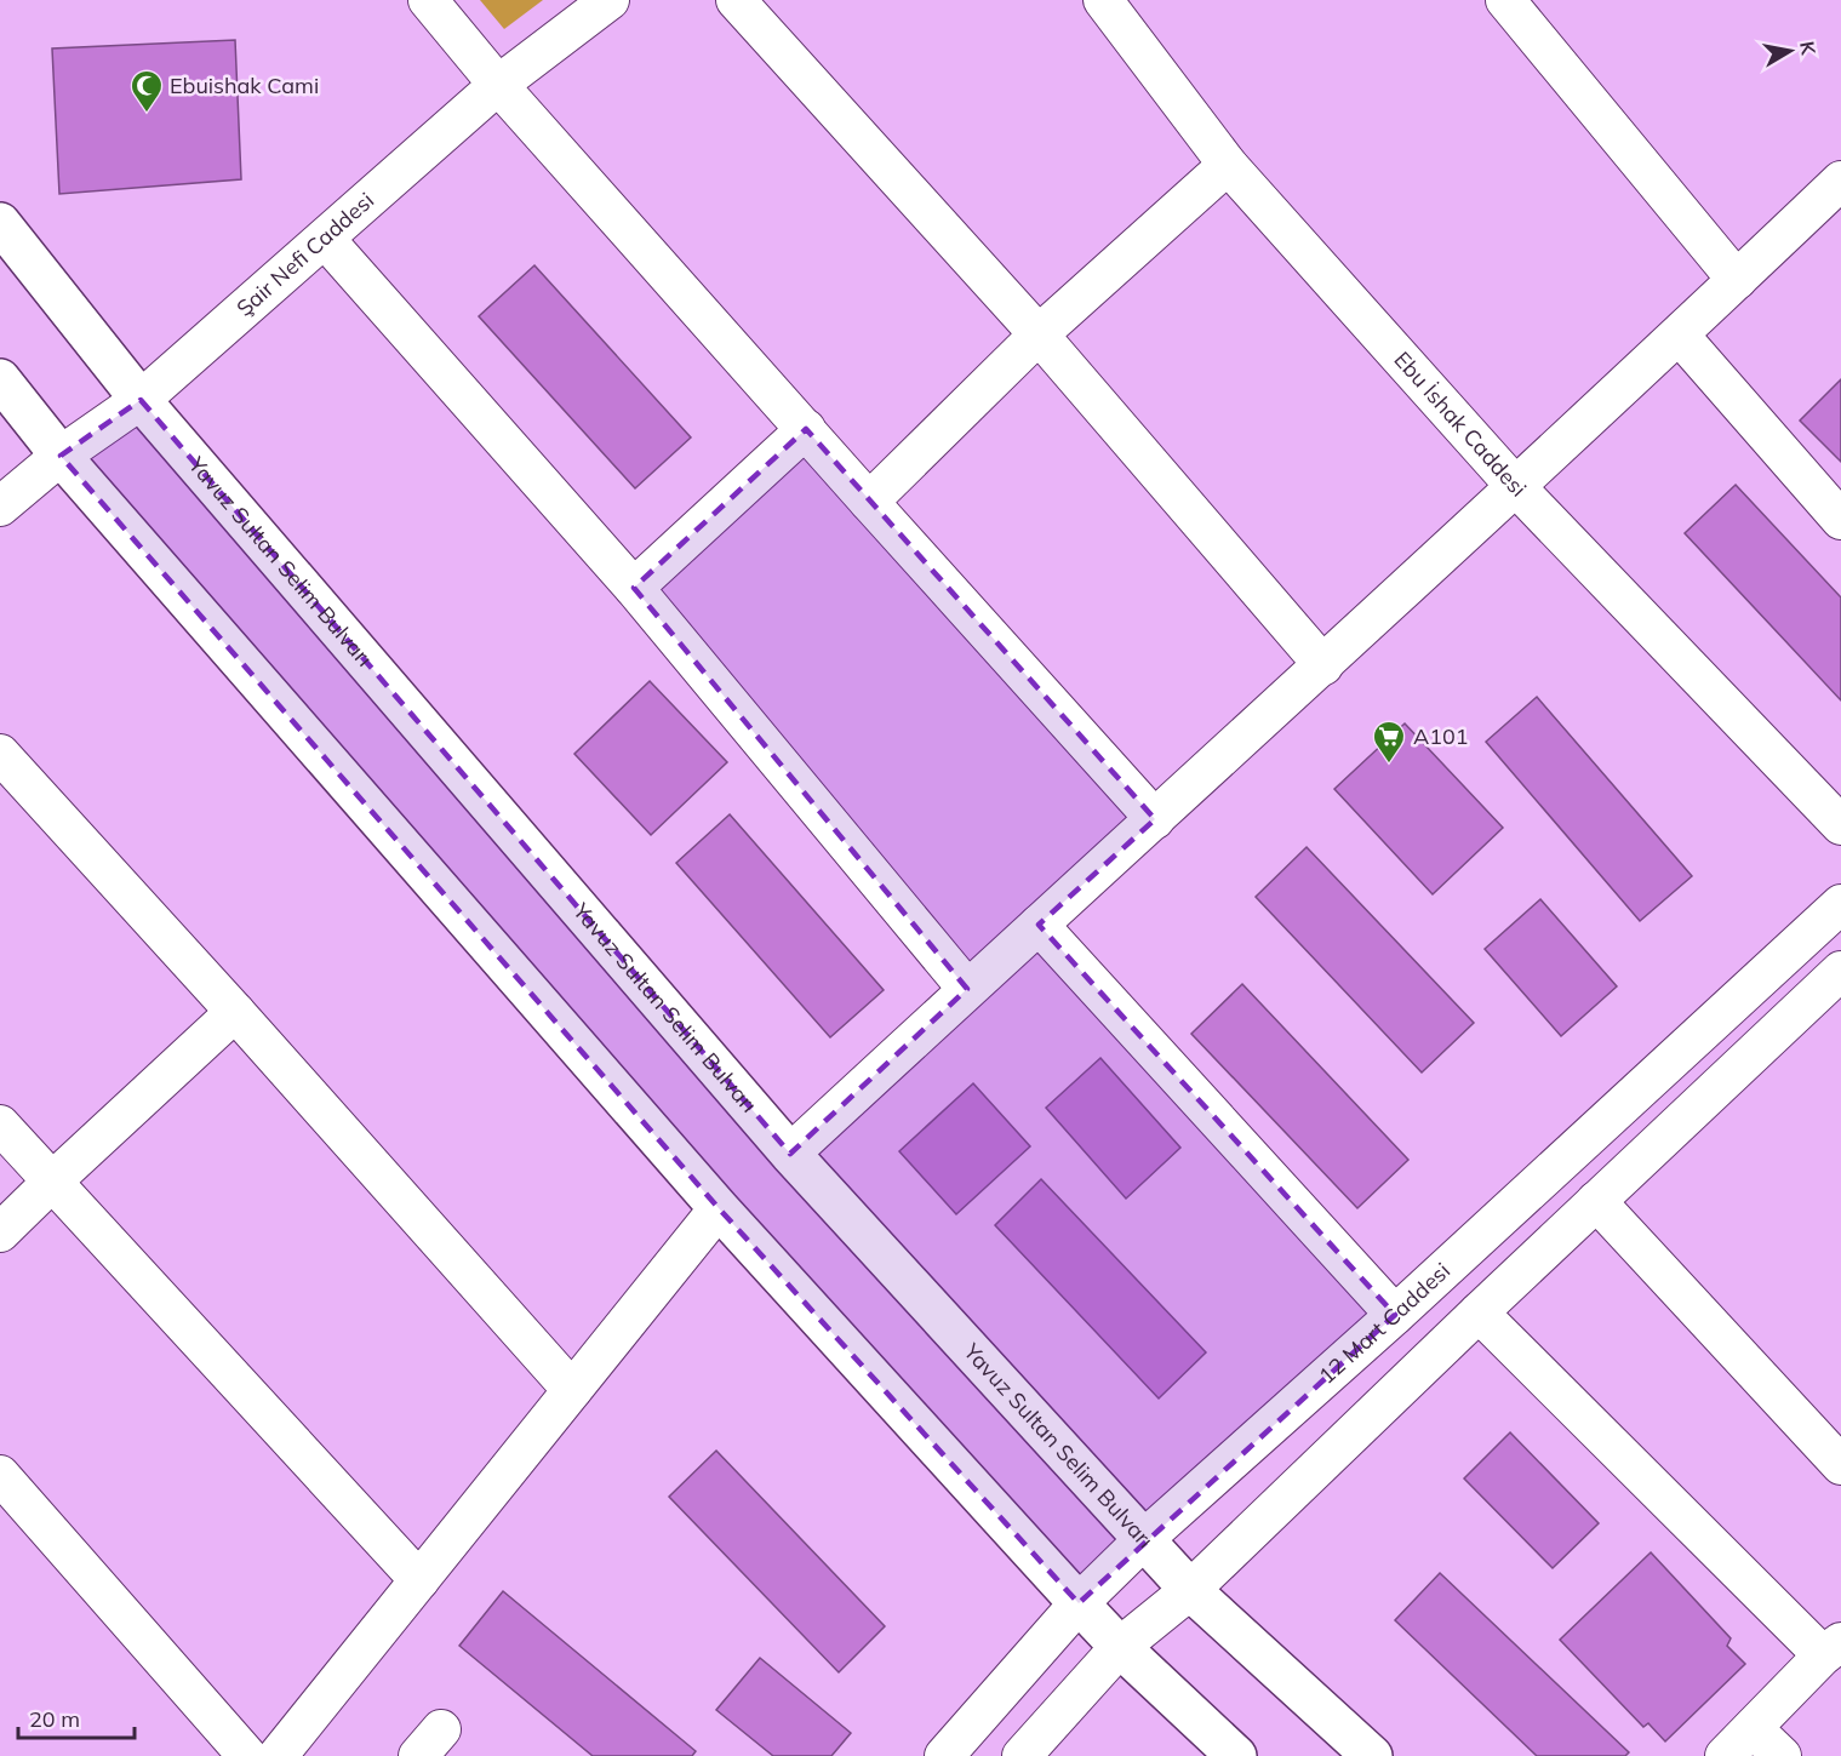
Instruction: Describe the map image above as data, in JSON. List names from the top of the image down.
{
  "streets": {
    "main road": ["Yavuz Sultan Selim Bulvarı"],
    "street": ["Şair Nefi Caddesi", "Ebu İshak Caddesi", "12 Mart Caddesi"]
  },
  "crossings": [
    ["Şair Nefi Caddesi", "Yavuz Sultan Selim Bulvarı"],
    ["Yavuz Sultan Selim Bulvarı", "12 Mart Caddesi"]
  ],
  "places": {
    "mosque": ["Ebuishak Cami"],
    "supermarket": ["A101"]
  },
  "scale_bar": "20 m",
  "north": "right"
}
